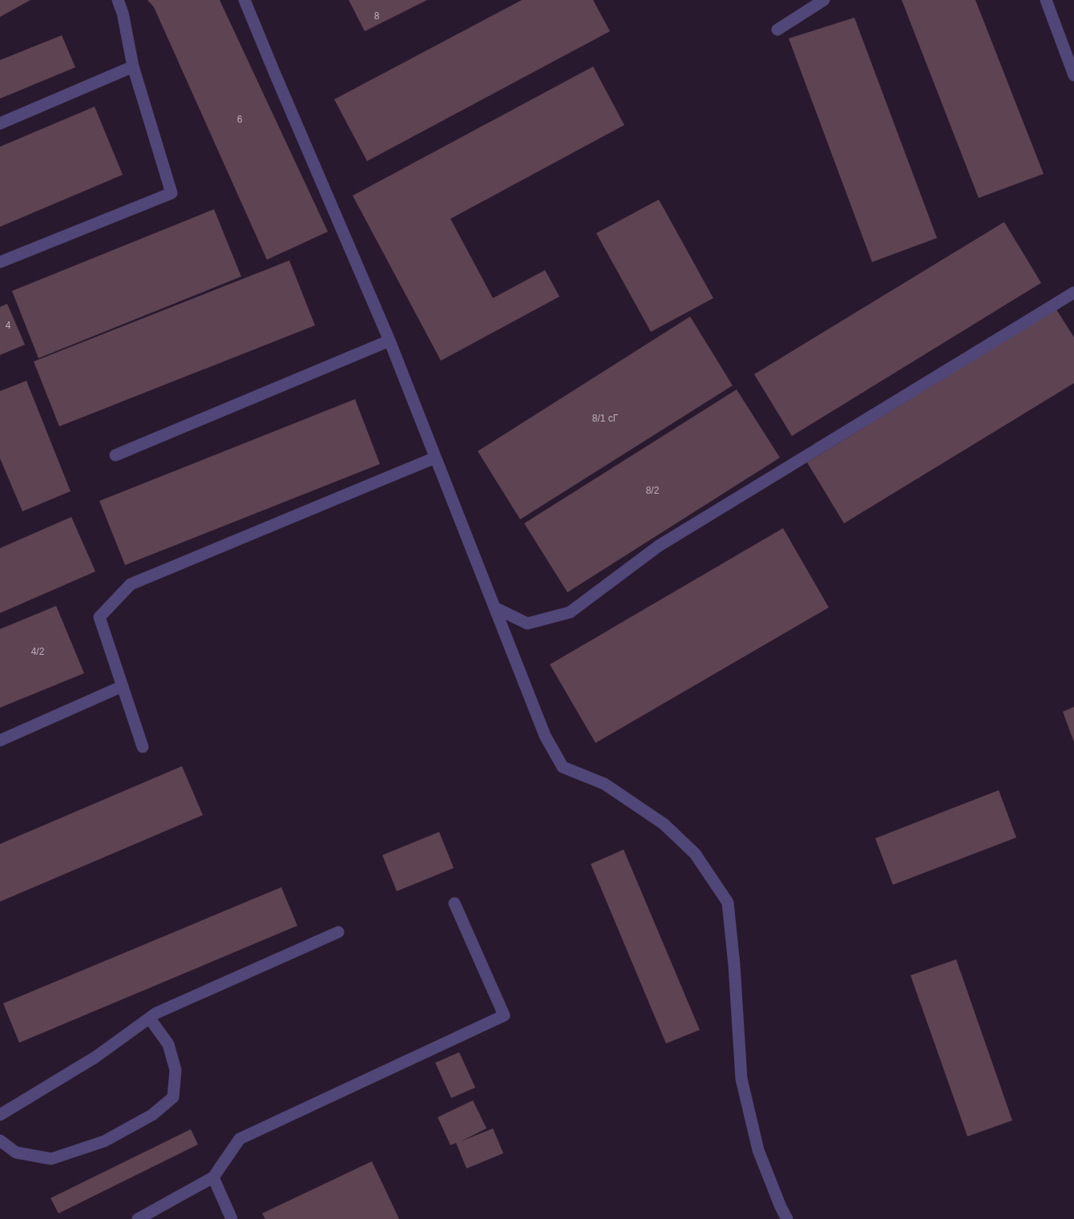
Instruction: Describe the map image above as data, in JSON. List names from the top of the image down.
{
  "house_numbers": [
    "8",
    "6",
    "4",
    "8/1 сГ",
    "8/2",
    "4/2"
  ]
}
